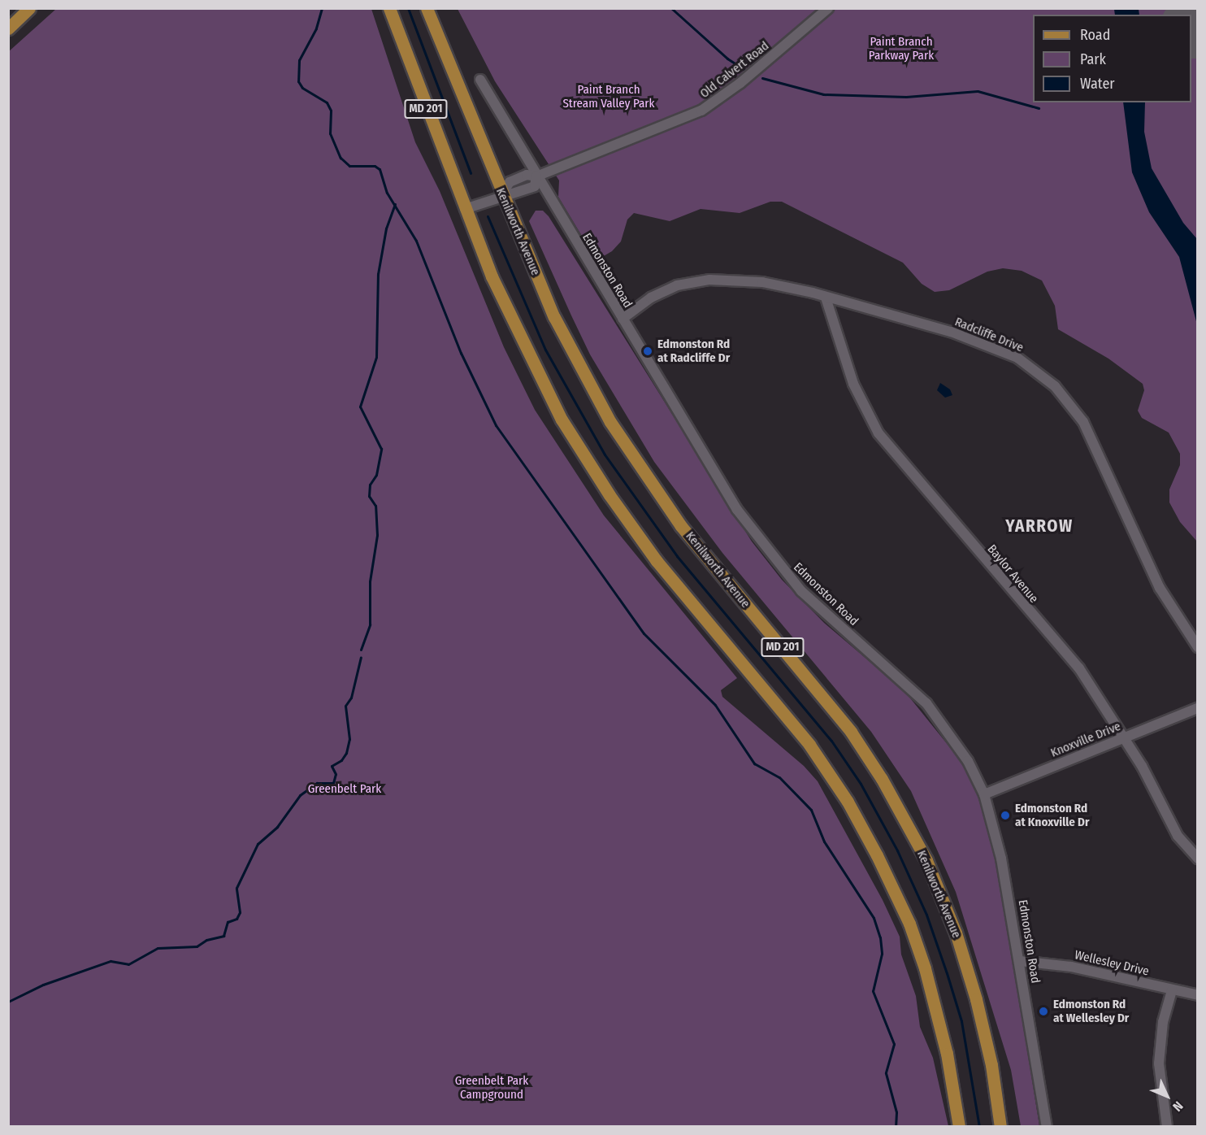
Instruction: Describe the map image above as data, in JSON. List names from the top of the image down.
{
  "streets": {
    "main road": ["MD 201", "Kenilworth Avenue"],
    "street": [
      "Old Calvert Road",
      "Edmonston Road",
      "Radcliffe Drive",
      "Baylor Avenue",
      "Knoxville Drive",
      "Wellesley Drive"
    ]
  },
  "crossings": [
    ["Old Calvert Road", "MD 201"],
    ["Old Calvert Road", "Kenilworth Avenue"],
    ["Old Calvert Road", "Edmonston Road"],
    ["Edmonston Road", "Radcliffe Drive"],
    ["Edmonston Road", "Knoxville Drive"],
    ["Edmonston Road", "Wellesley Drive"],
    ["Radcliffe Drive", "Baylor Avenue"],
    ["Baylor Avenue", "Knoxville Drive"]
  ],
  "districts": ["YARROW"],
  "parks": [
    "Paint Branch Parkway Park",
    "Paint Branch Stream Valley Park",
    "Greenbelt Park",
    "Greenbelt Park Campground"
  ],
  "places": ["Edmonston Rd at Radcliffe Dr", "Edmonston Rd at Knoxville Dr", "Edmonston Rd at Wellesley Dr"],
  "legend": ["Road", "Park", "Water"],
  "north": "bottom right"
}
